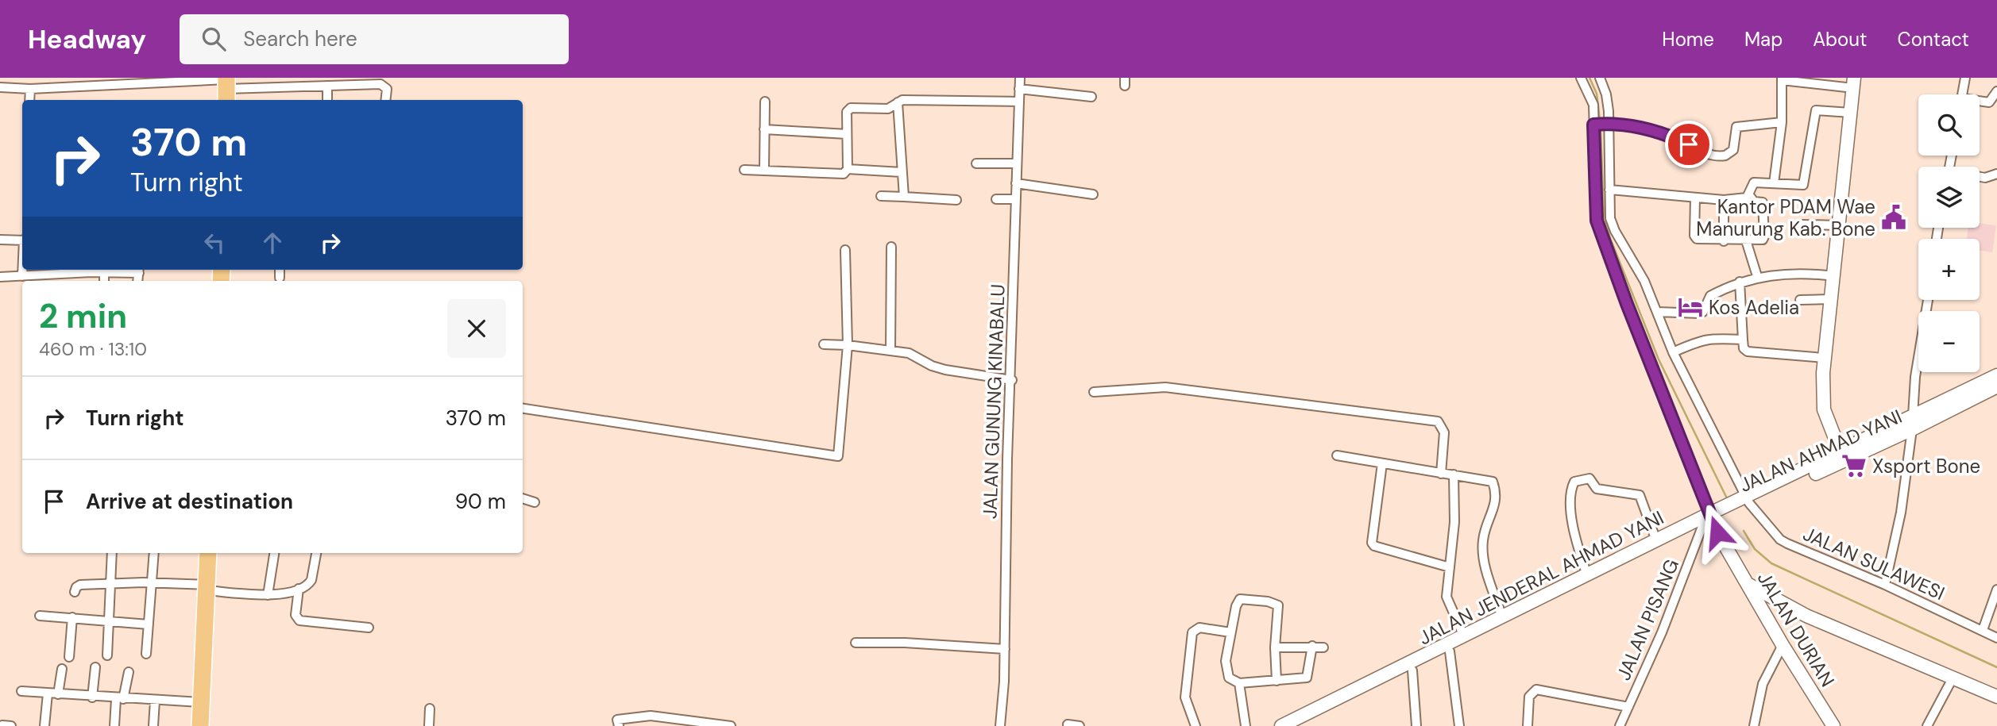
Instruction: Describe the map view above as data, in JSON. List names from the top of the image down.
{
  "streets": {
    "main road": ["JALAN AHMAD YANI", "JALAN JENDERAL AHMAD YANI", "JALAN DURIAN"],
    "street": ["JALAN GUNUNG KINABALU", "JALAN SULAWESI", "JALAN PISANG"]
  },
  "crossings": [
    ["JALAN AHMAD YANI", "JALAN SULAWESI"],
    ["JALAN AHMAD YANI", "JALAN JENDERAL AHMAD YANI"],
    ["JALAN AHMAD YANI", "JALAN PISANG"],
    ["JALAN AHMAD YANI", "JALAN DURIAN"],
    ["JALAN JENDERAL AHMAD YANI", "JALAN PISANG"],
    ["JALAN JENDERAL AHMAD YANI", "JALAN DURIAN"],
    ["JALAN PISANG", "JALAN DURIAN"]
  ],
  "places": {
    "public building": ["Kantor PDAM Wae Manurung Kab. Bone"],
    "hotel": ["Kos Adelia"],
    "supermarket": ["Xsport Bone"]
  },
  "page": {
    "header": "Headway",
    "search": "Search here",
    "nav": [
      "Home",
      "Map",
      "About",
      "Contact"
    ],
    "map_buttons": ["+", "−"],
    "turn": ["370 m", "Turn right"],
    "heading": ["2 min", "460 m · 13:10"],
    "list": [
      {
        "name": "Turn right",
        "value": "370 m"
      },
      {
        "name": "Arrive at destination",
        "value": "90 m"
      }
    ]
  }
}
